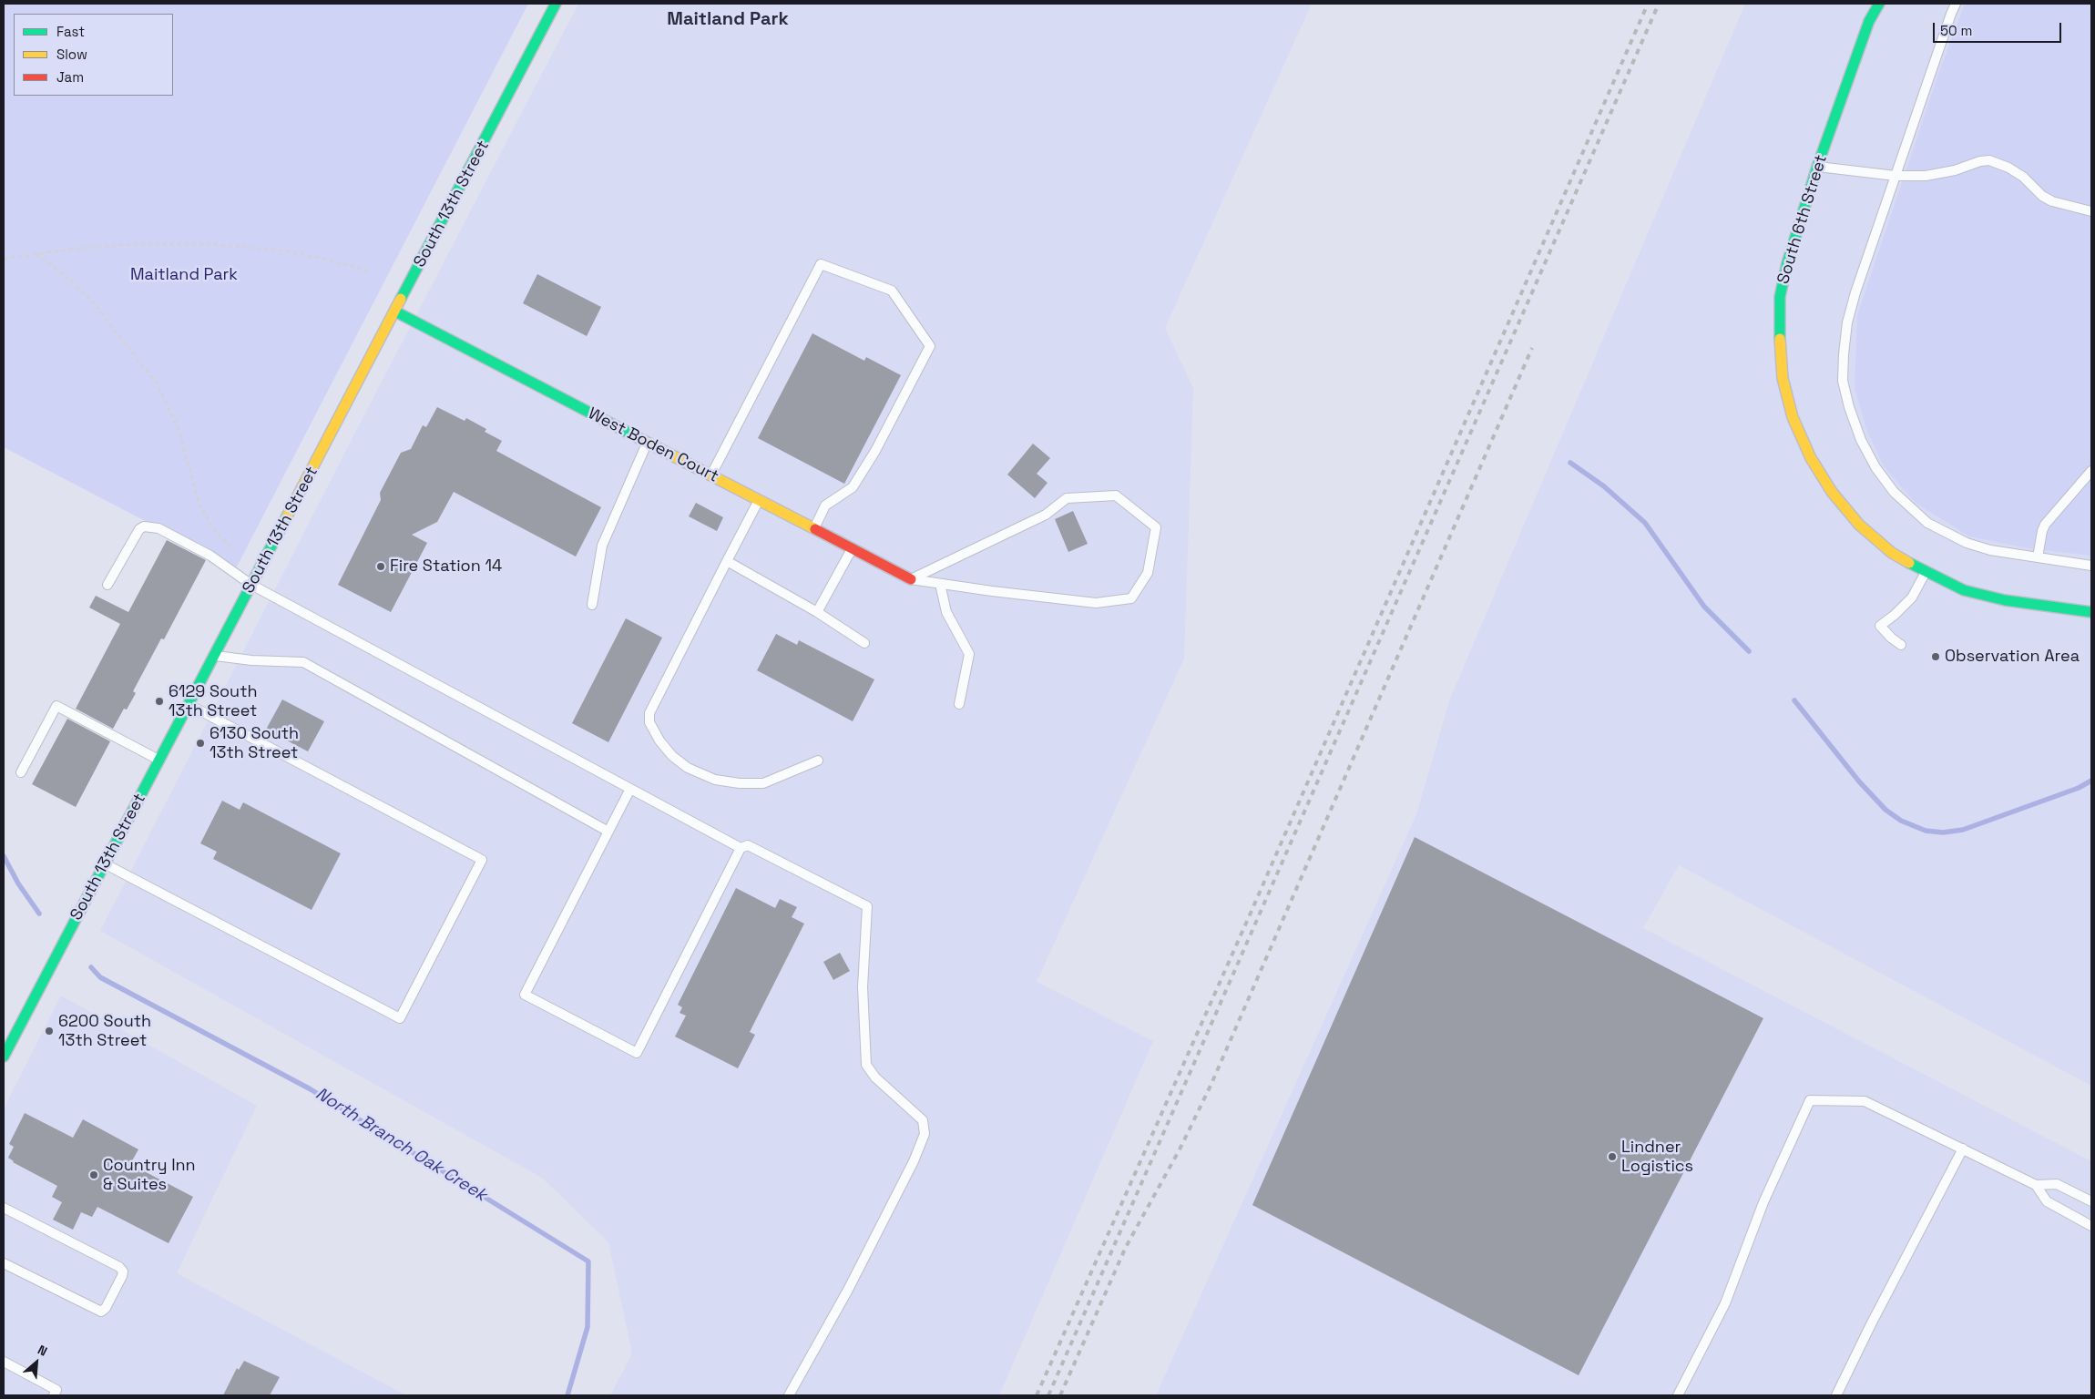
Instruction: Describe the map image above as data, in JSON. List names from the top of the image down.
{
  "streets": {
    "street": ["South 13th Street", "South 6th Street", "West Boden Court"]
  },
  "crossings": [
    ["South 13th Street", "West Boden Court"]
  ],
  "districts": ["Maitland Park"],
  "water": ["North Branch Oak Creek"],
  "parks": ["Maitland Park"],
  "places": [
    "Fire Station 14",
    "Observation Area",
    "6129 South 13th Street",
    "6130 South 13th Street",
    "6200 South 13th Street",
    "Lindner Logistics",
    "Country Inn & Suites"
  ],
  "legend": ["Fast", "Slow", "Jam"],
  "scale_bar": "50 m",
  "north": "top right"
}
